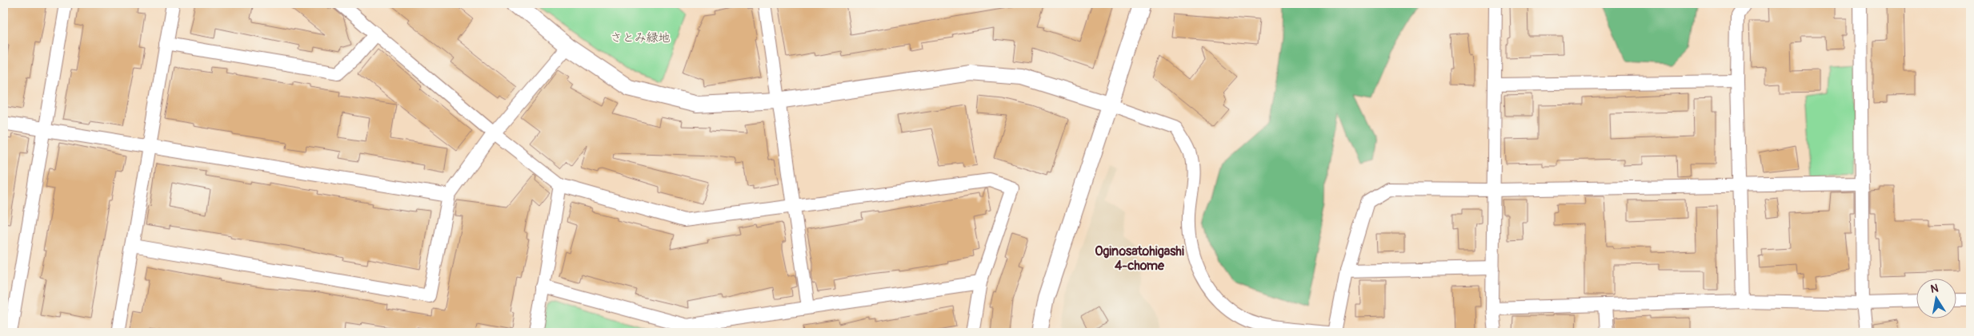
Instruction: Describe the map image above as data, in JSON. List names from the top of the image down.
{
  "districts": ["Oginosatohigashi 4-chome"],
  "parks": ["さとみ緑地"],
  "north": "top"
}
